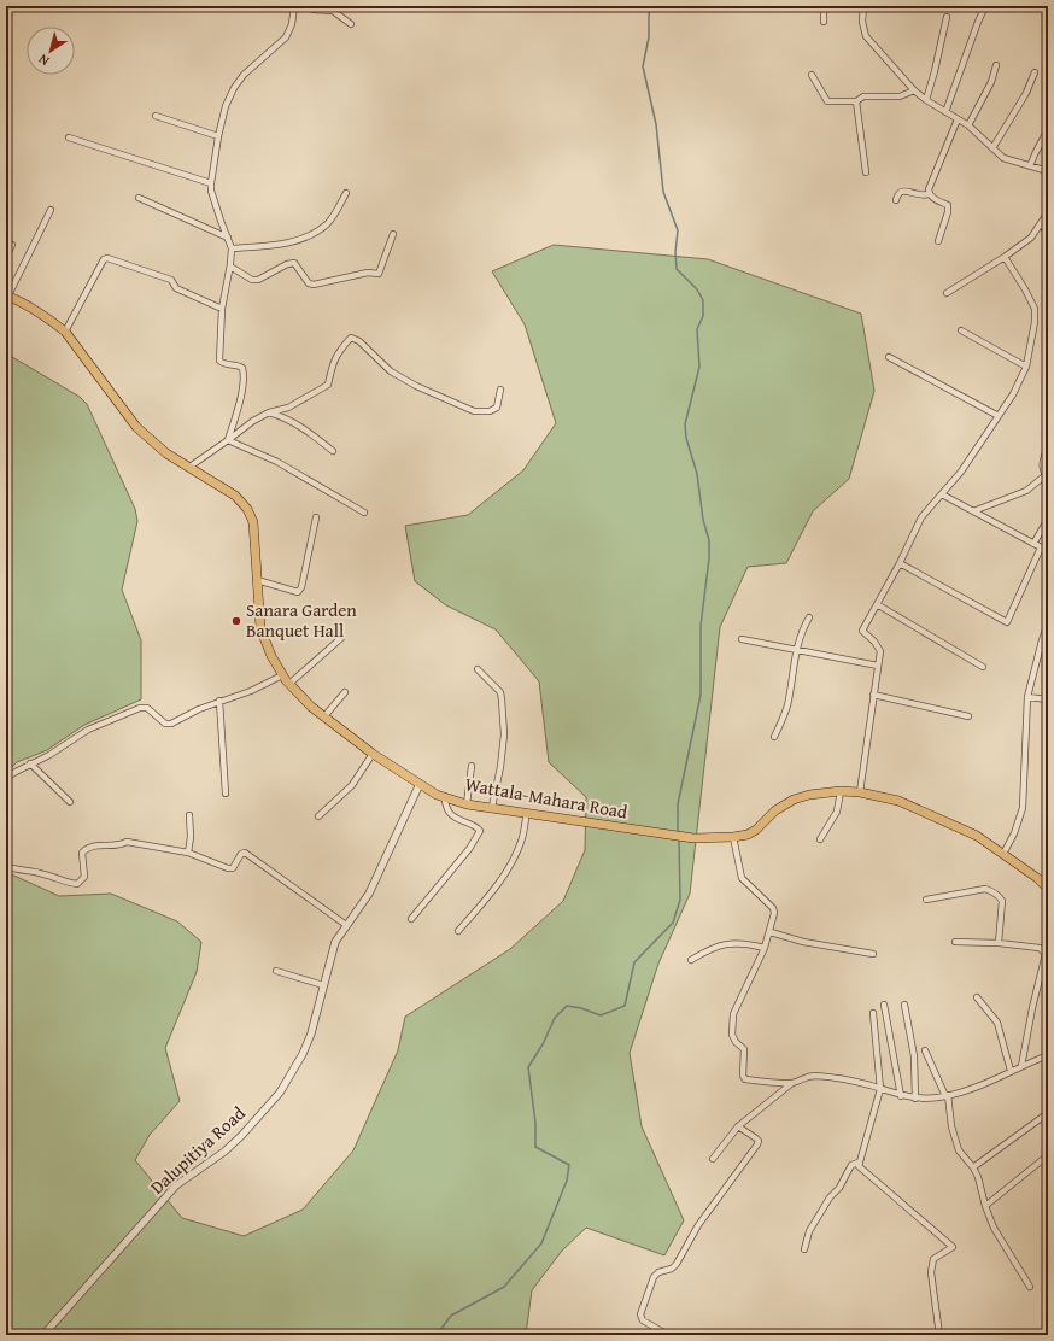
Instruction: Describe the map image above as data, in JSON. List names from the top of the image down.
{
  "streets": {
    "main road": ["Wattala-Mahara Road"],
    "street": ["Dalupitiya Road"]
  },
  "crossings": [
    ["Wattala-Mahara Road", "Dalupitiya Road"]
  ],
  "places": ["Sanara Garden Banquet Hall"],
  "north": "bottom left"
}
